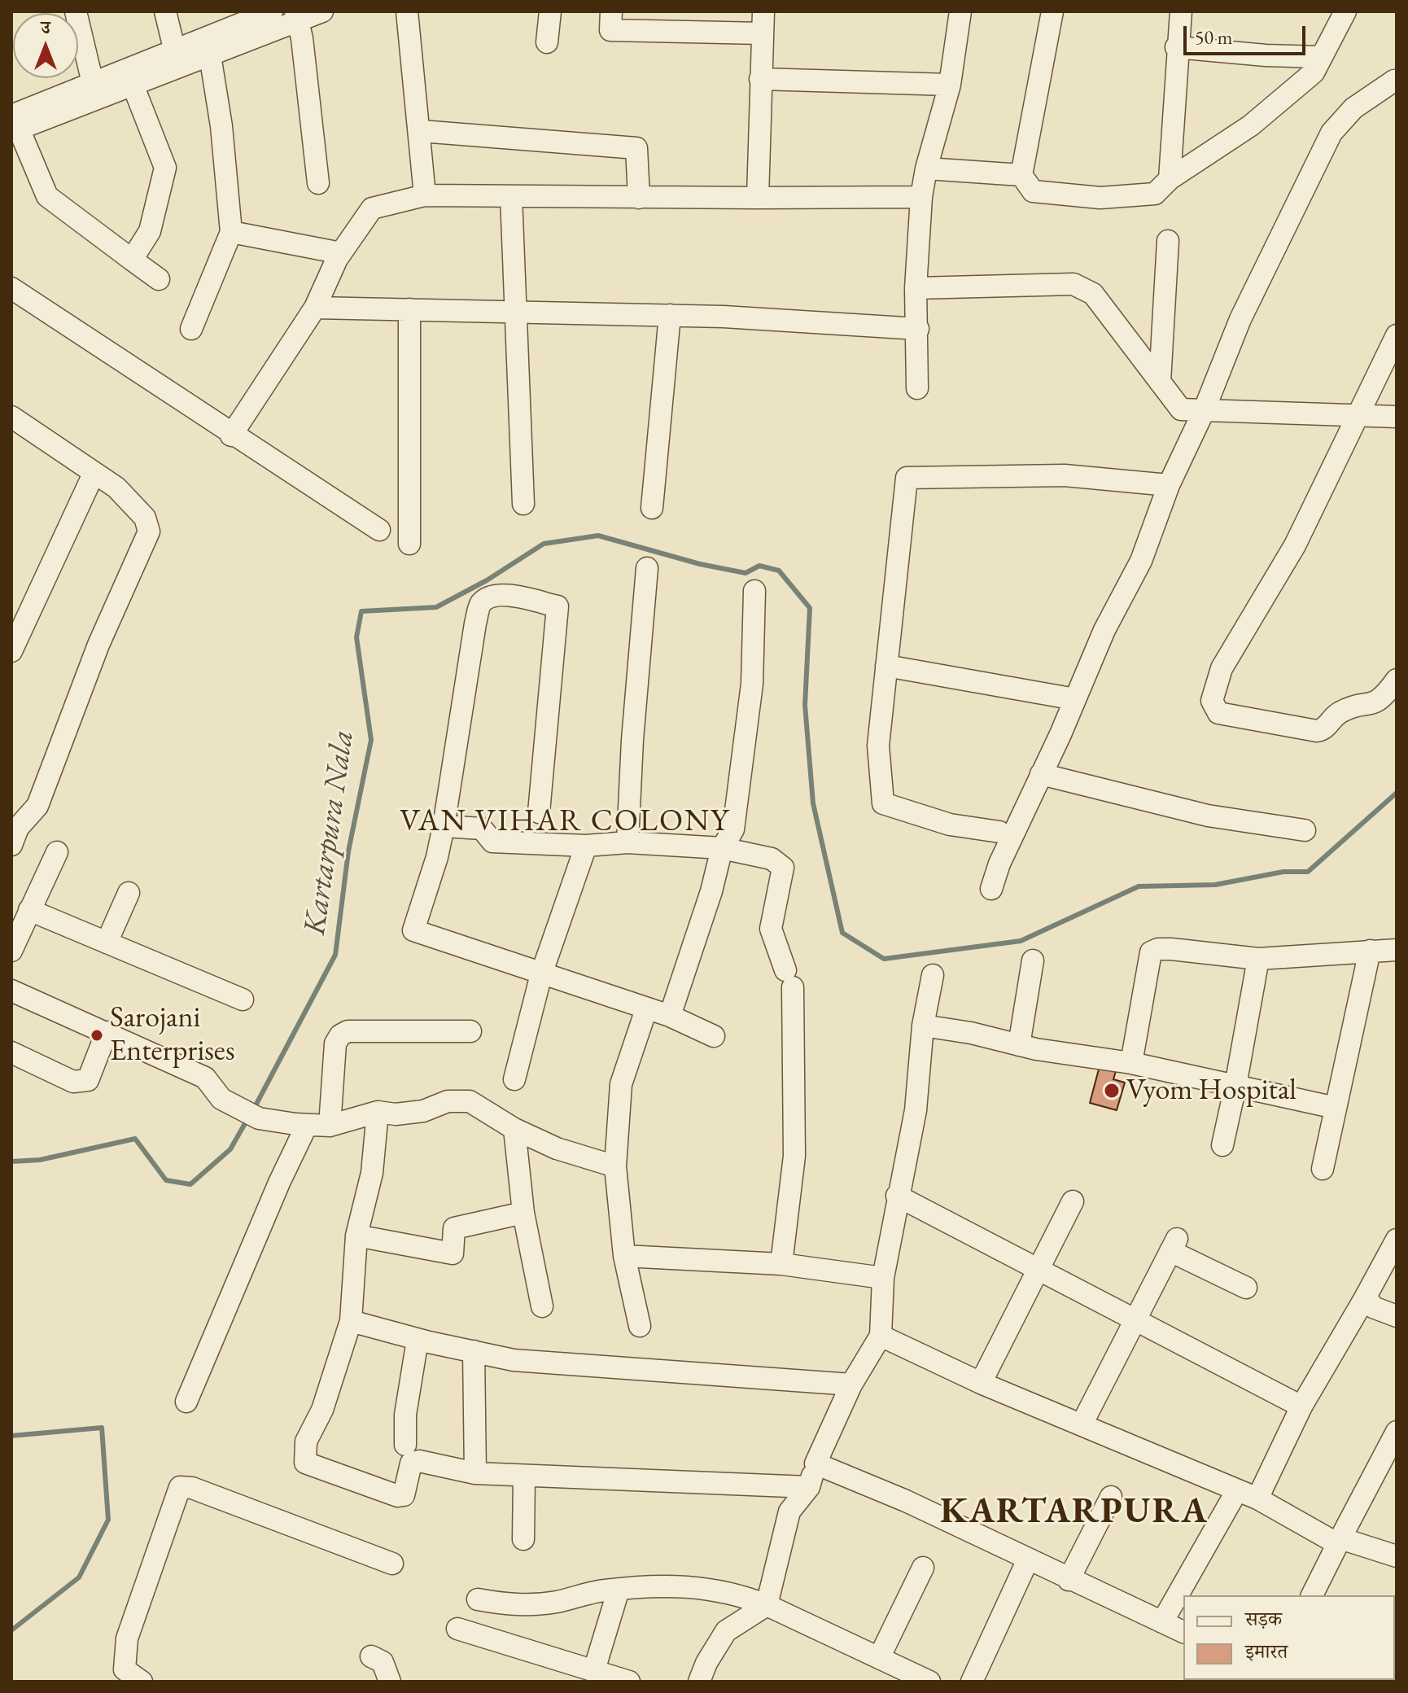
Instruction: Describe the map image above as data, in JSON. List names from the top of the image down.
{
  "districts": ["VAN VIHAR COLONY", "KARTARPURA"],
  "water": ["Kartarpura Nala"],
  "places": ["Sarojani Enterprises", "Vyom Hospital"],
  "legend": ["सड़क", "इमारत"],
  "scale_bar": "50 m",
  "north": "top"
}
